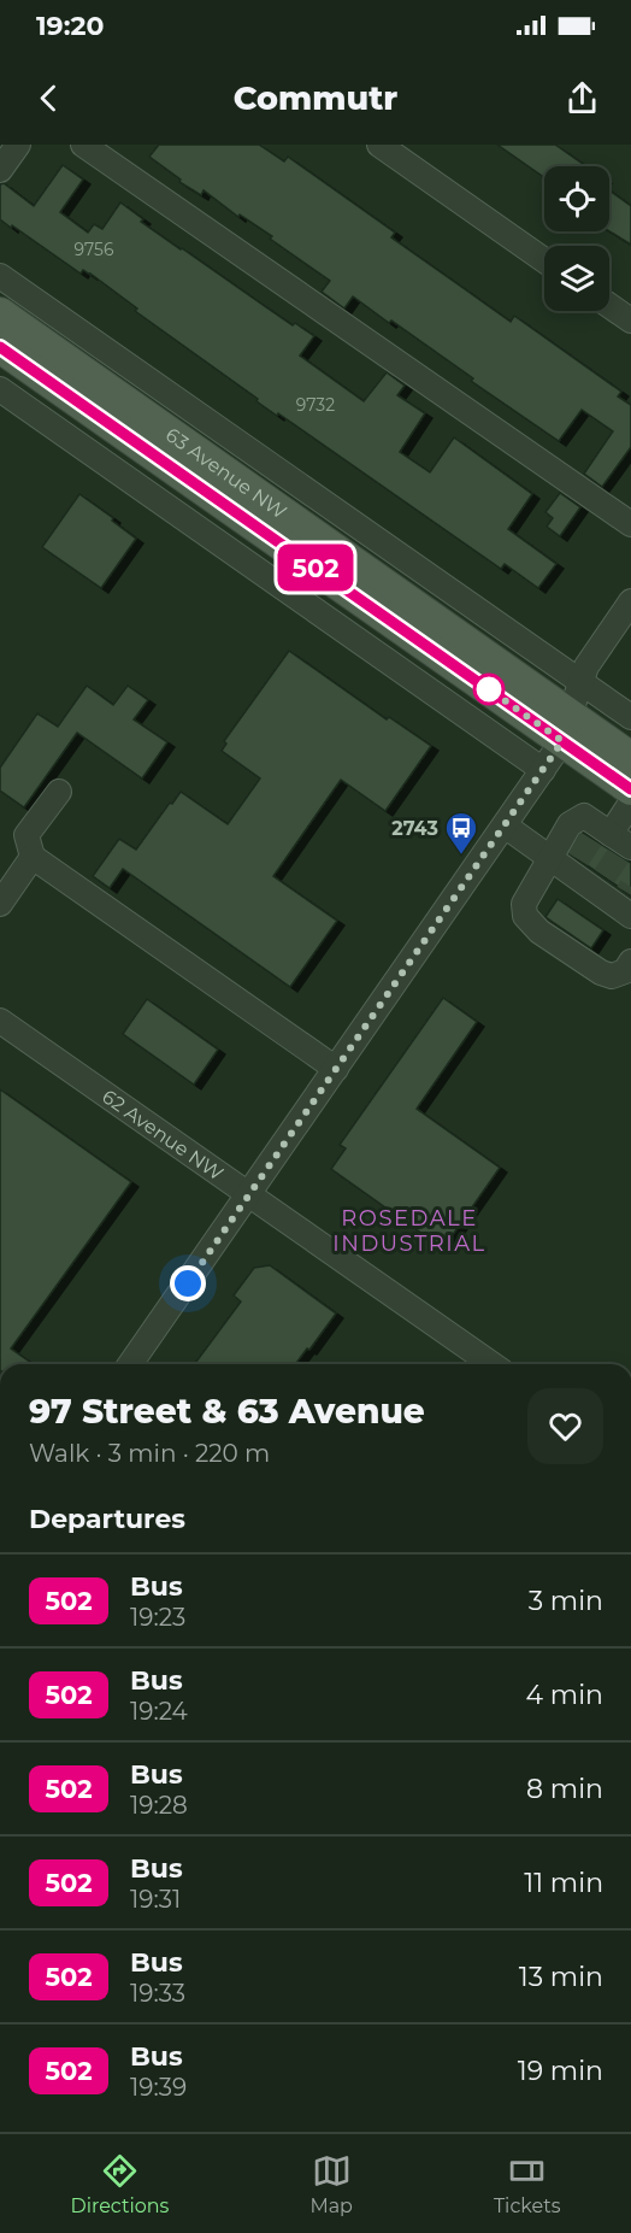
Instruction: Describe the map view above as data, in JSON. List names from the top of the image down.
{
  "streets": {
    "main road": ["63 Avenue NW"],
    "street": ["62 Avenue NW"]
  },
  "districts": ["ROSEDALE INDUSTRIAL"],
  "places": {
    "bus stop": ["2743"]
  },
  "lines": ["bus line 502"],
  "house_numbers": ["9756", "9732"],
  "page": {
    "status": "19:20",
    "header": "Commutr",
    "on_map": "502",
    "heading": [
      ["97 Street & 63 Avenue", "Walk · 3 min · 220 m"],
      "Departures"
    ],
    "list": [
      {
        "mark": "502",
        "name": "Bus",
        "note": "19:23",
        "value": "3 min"
      },
      {
        "mark": "502",
        "name": "Bus",
        "note": "19:24",
        "value": "4 min"
      },
      {
        "mark": "502",
        "name": "Bus",
        "note": "19:28",
        "value": "8 min"
      },
      {
        "mark": "502",
        "name": "Bus",
        "note": "19:31",
        "value": "11 min"
      },
      {
        "mark": "502",
        "name": "Bus",
        "note": "19:33",
        "value": "13 min"
      },
      {
        "mark": "502",
        "name": "Bus",
        "note": "19:39",
        "value": "19 min"
      }
    ],
    "tabs": ["Directions", "Map", "Tickets"]
  }
}
